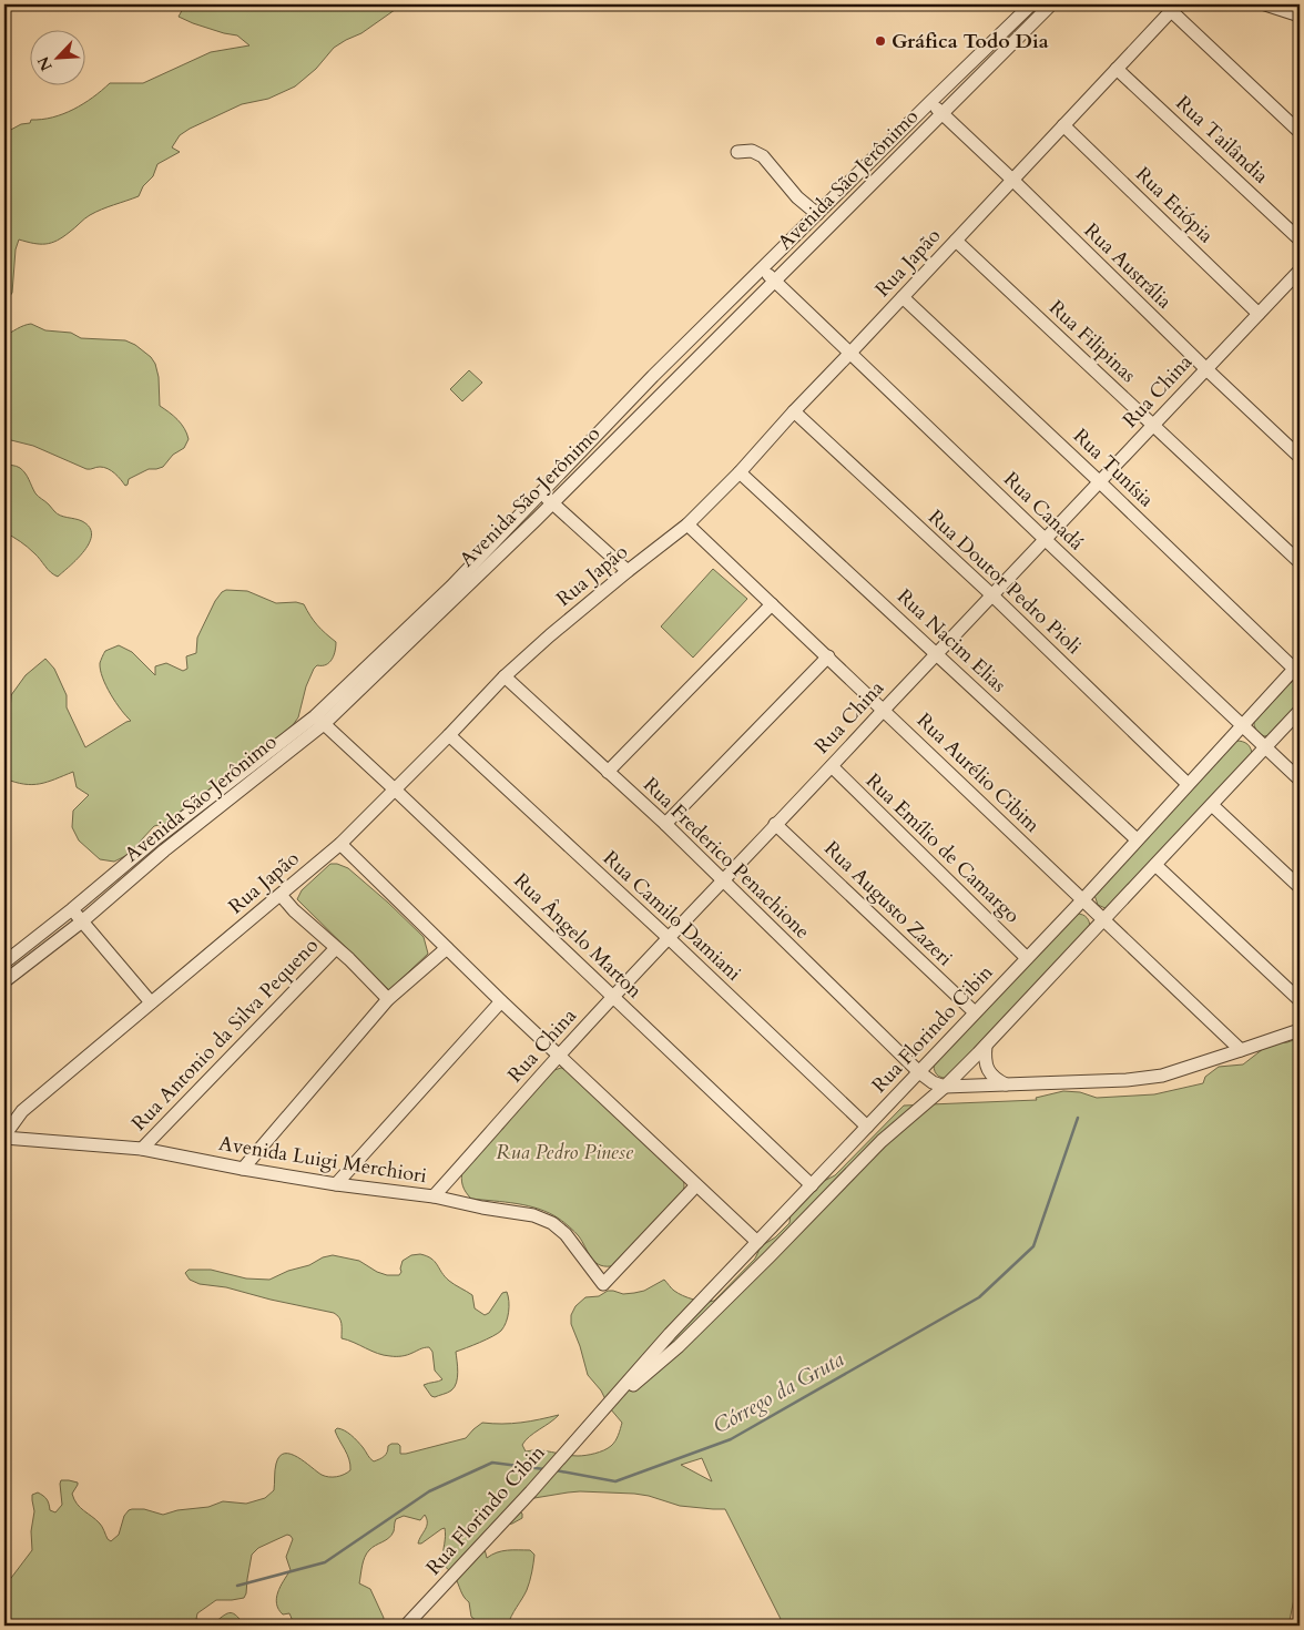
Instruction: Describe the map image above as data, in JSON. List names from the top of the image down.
{
  "streets": {
    "street": [
      "Rua Tailândia",
      "Avenida São Jerônimo",
      "Rua Etiópia",
      "Rua Japão",
      "Rua Austrália",
      "Rua Filipinas",
      "Rua China",
      "Rua Tunísia",
      "Rua Canadá",
      "Rua Doutor Pedro Pioli",
      "Rua Nacim Elias",
      "Rua Aurélio Cibim",
      "Rua Emílio de Camargo",
      "Rua Frederico Penachione",
      "Rua Augusto Zazeri",
      "Rua Camilo Damiani",
      "Rua Ângelo Marton",
      "Rua Florindo Cibin",
      "Rua Antonio da Silva Pequeno",
      "Avenida Luigi Merchiori"
    ]
  },
  "crossings": [
    ["Rua Tailândia", "Rua Japão"],
    ["Avenida São Jerônimo", "Rua Austrália"],
    ["Avenida São Jerônimo", "Rua Canadá"],
    ["Avenida São Jerônimo", "Rua Ângelo Marton"],
    ["Rua Etiópia", "Rua Japão"],
    ["Rua Etiópia", "Rua China"],
    ["Rua Japão", "Rua Austrália"],
    ["Rua Japão", "Rua Filipinas"],
    ["Rua Japão", "Rua Tunísia"],
    ["Rua Japão", "Rua Canadá"],
    ["Rua Japão", "Rua Doutor Pedro Pioli"],
    ["Rua Japão", "Rua Nacim Elias"],
    ["Rua Japão", "Rua Aurélio Cibim"],
    ["Rua Japão", "Rua Frederico Penachione"],
    ["Rua Japão", "Rua Camilo Damiani"],
    ["Rua Japão", "Rua Ângelo Marton"],
    ["Rua Japão", "Avenida Luigi Merchiori"],
    ["Rua Austrália", "Rua China"],
    ["Rua Filipinas", "Rua China"],
    ["Rua China", "Rua Tunísia"],
    ["Rua China", "Rua Canadá"],
    ["Rua China", "Rua Doutor Pedro Pioli"],
    ["Rua China", "Rua Nacim Elias"],
    ["Rua China", "Rua Aurélio Cibim"],
    ["Rua China", "Rua Emílio de Camargo"],
    ["Rua China", "Rua Frederico Penachione"],
    ["Rua China", "Rua Augusto Zazeri"],
    ["Rua China", "Rua Camilo Damiani"],
    ["Rua China", "Rua Ângelo Marton"],
    ["Rua China", "Avenida Luigi Merchiori"],
    ["Rua Tunísia", "Rua Florindo Cibin"],
    ["Rua Canadá", "Rua Florindo Cibin"],
    ["Rua Doutor Pedro Pioli", "Rua Florindo Cibin"],
    ["Rua Nacim Elias", "Rua Florindo Cibin"],
    ["Rua Aurélio Cibim", "Rua Florindo Cibin"],
    ["Rua Emílio de Camargo", "Rua Florindo Cibin"],
    ["Rua Frederico Penachione", "Rua Florindo Cibin"],
    ["Rua Augusto Zazeri", "Rua Florindo Cibin"],
    ["Rua Camilo Damiani", "Rua Florindo Cibin"],
    ["Rua Ângelo Marton", "Rua Florindo Cibin"],
    ["Rua Antonio da Silva Pequeno", "Avenida Luigi Merchiori"]
  ],
  "water": ["Córrego da Gruta"],
  "parks": ["Rua Pedro Pinese"],
  "places": ["Gráfica Todo Dia"],
  "north": "bottom left"
}
